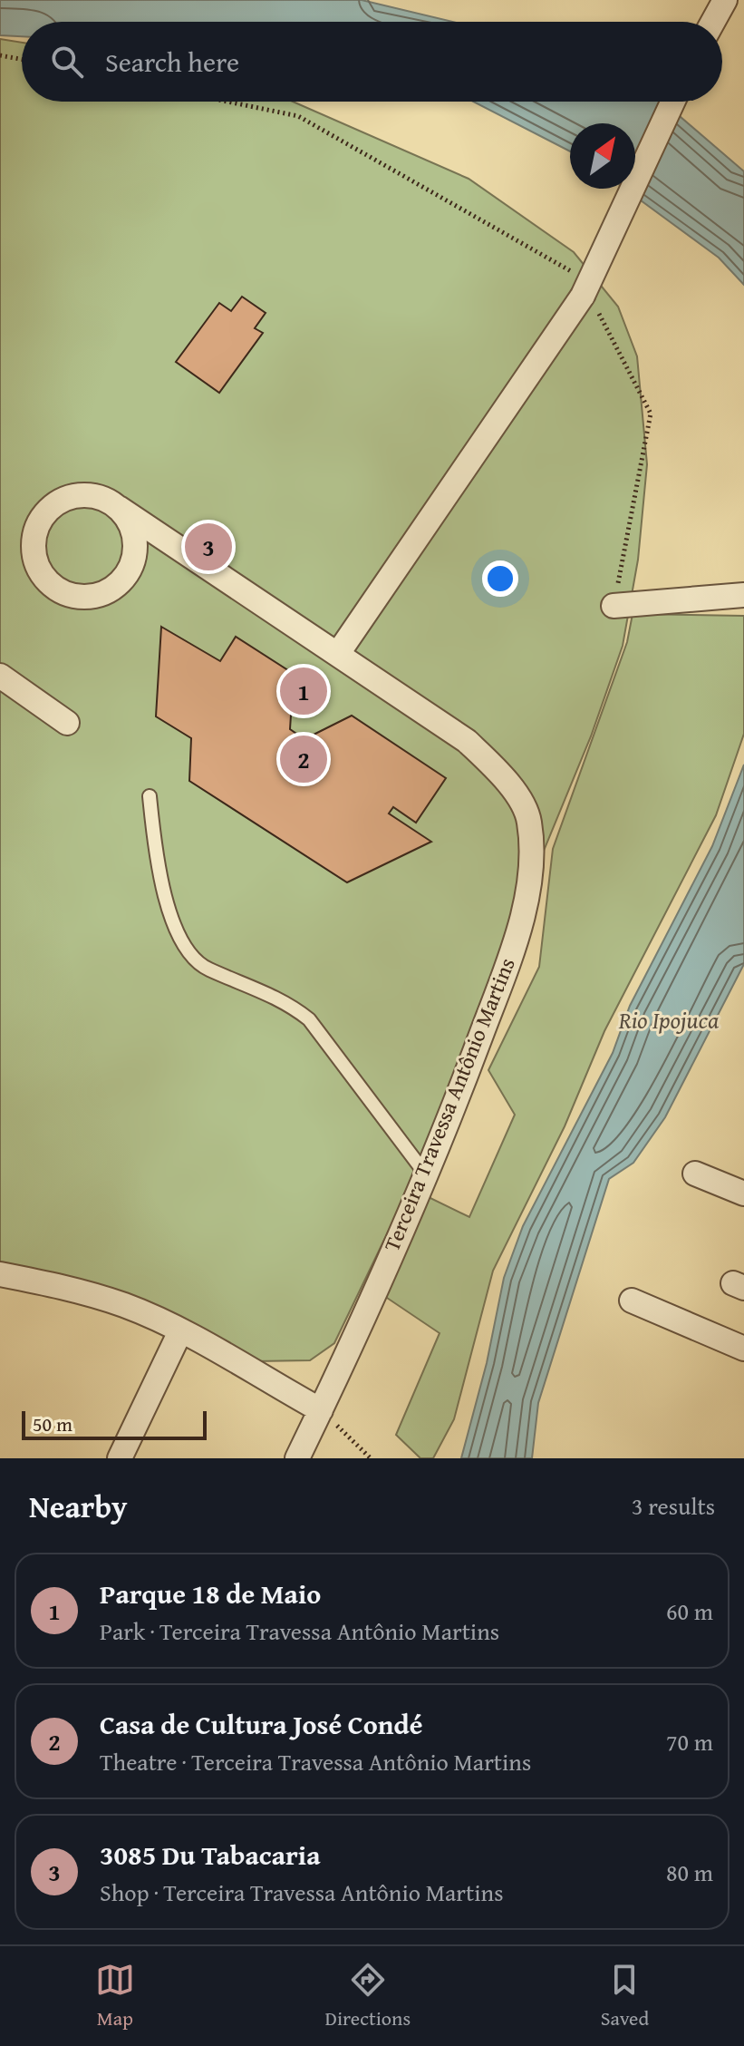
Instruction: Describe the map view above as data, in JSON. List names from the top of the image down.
{
  "streets": {
    "street": ["Terceira Travessa Antônio Martins"]
  },
  "water": ["Rio Ipojuca"],
  "scale_bar": "50 m",
  "north": "top right",
  "page": {
    "search": "Search here",
    "pins": ["3", "1", "2"],
    "scale": "50 m",
    "heading": ["Nearby", "3 results"],
    "list": [
      {
        "mark": "1",
        "name": "Parque 18 de Maio",
        "note": "Park · Terceira Travessa Antônio Martins",
        "value": "60 m"
      },
      {
        "mark": "2",
        "name": "Casa de Cultura José Condé",
        "note": "Theatre · Terceira Travessa Antônio Martins",
        "value": "70 m"
      },
      {
        "mark": "3",
        "name": "3085 Du Tabacaria",
        "note": "Shop · Terceira Travessa Antônio Martins",
        "value": "80 m"
      }
    ],
    "nav": ["Map", "Directions", "Saved"]
  }
}
